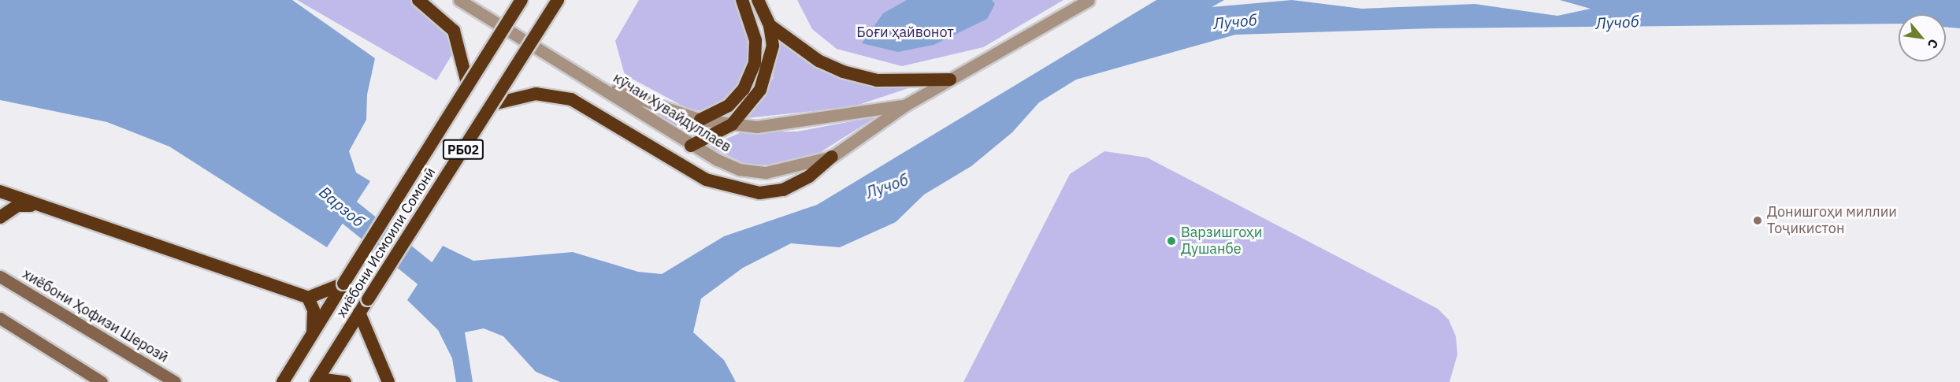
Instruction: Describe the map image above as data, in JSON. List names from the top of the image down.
{
  "streets": {
    "highway": ["РБ02", "хиёбони Исмоили Сомонӣ"],
    "main road": ["хиёбони Ҳофизи Шерозӣ"],
    "street": ["кӯчаи Хувайдуллаев"]
  },
  "water": ["Лучоб", "Варзоб"],
  "parks": ["Боғи ҳайвонот"],
  "places": ["Донишгоҳи миллии Тоҷикистон", "Варзишгоҳи Душанбе"],
  "north": "bottom right"
}
